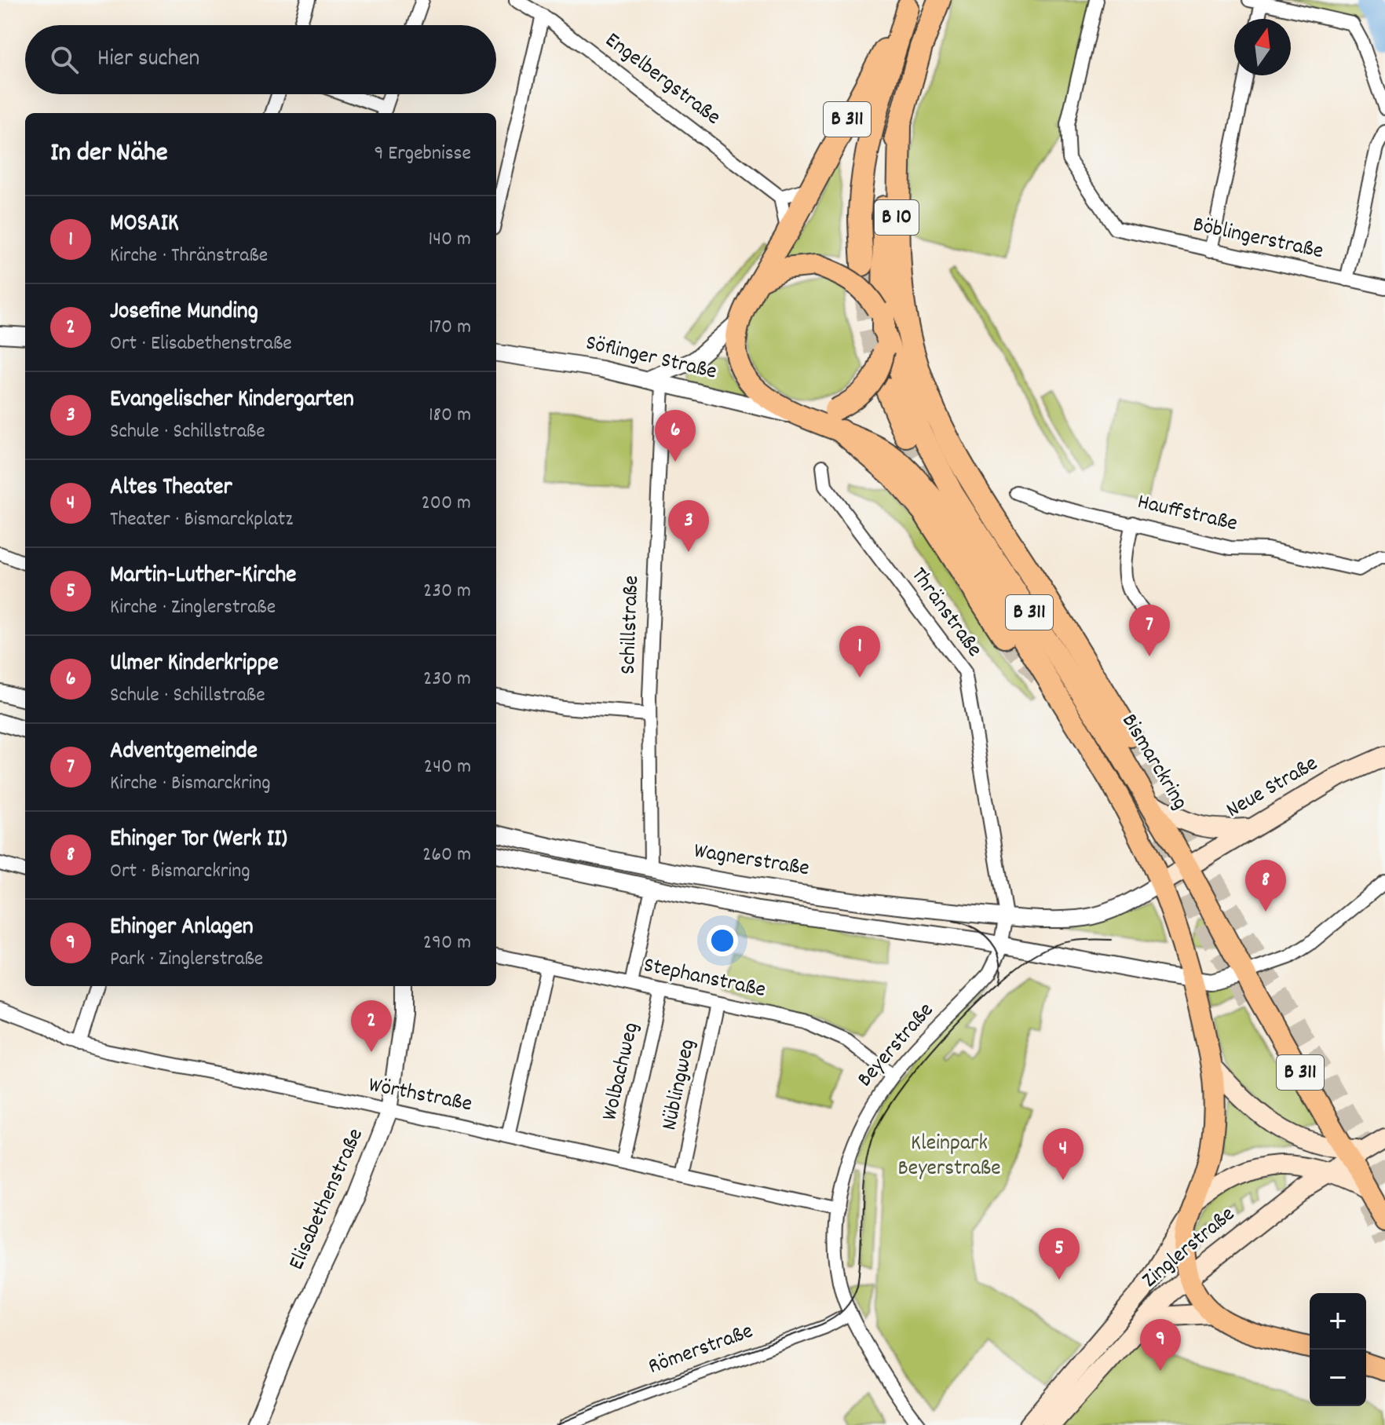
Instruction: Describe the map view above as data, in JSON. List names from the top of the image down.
{
  "streets": {
    "highway": ["B 311", "B 10"],
    "main road": [
      "Bismarckring",
      "Neue Straße",
      "Wagnerstraße",
      "Zinglerstraße"
    ],
    "street": [
      "Engelbergstraße",
      "Böblingerstraße",
      "Söflinger Straße",
      "Hauffstraße",
      "Thränstraße",
      "Schillstraße",
      "Stephanstraße",
      "Beyerstraße",
      "Wolbachweg",
      "Nüblingweg",
      "Wörthstraße",
      "Elisabethenstraße",
      "Römerstraße"
    ]
  },
  "crossings": [
    ["B 311", "B 10"],
    ["B 311", "Söflinger Straße"],
    ["B 311", "Bismarckring"],
    ["B 311", "Wagnerstraße"],
    ["B 311", "Zinglerstraße"],
    ["Söflinger Straße", "Schillstraße"],
    ["Söflinger Straße", "Bismarckring"],
    ["Thränstraße", "Wagnerstraße"],
    ["Schillstraße", "Wagnerstraße"],
    ["Bismarckring", "Neue Straße"],
    ["Bismarckring", "Wagnerstraße"],
    ["Bismarckring", "Zinglerstraße"],
    ["Neue Straße", "Wagnerstraße"],
    ["Wagnerstraße", "Beyerstraße"],
    ["Stephanstraße", "Beyerstraße"],
    ["Stephanstraße", "Wolbachweg"],
    ["Stephanstraße", "Nüblingweg"],
    ["Beyerstraße", "Wörthstraße"],
    ["Beyerstraße", "Römerstraße"],
    ["Wolbachweg", "Wörthstraße"],
    ["Nüblingweg", "Wörthstraße"],
    ["Wörthstraße", "Elisabethenstraße"]
  ],
  "parks": ["Kleinpark Beyerstraße"],
  "north": "top",
  "page": {
    "search": "Hier suchen",
    "heading": ["In der Nähe", "9 Ergebnisse"],
    "list": [
      {
        "mark": "1",
        "name": "MOSAIK",
        "note": "Kirche · Thränstraße",
        "value": "140 m"
      },
      {
        "mark": "2",
        "name": "Josefine Munding",
        "note": "Ort · Elisabethenstraße",
        "value": "170 m"
      },
      {
        "mark": "3",
        "name": "Evangelischer Kindergarten",
        "note": "Schule · Schillstraße",
        "value": "180 m"
      },
      {
        "mark": "4",
        "name": "Altes Theater",
        "note": "Theater · Bismarckplatz",
        "value": "200 m"
      },
      {
        "mark": "5",
        "name": "Martin-Luther-Kirche",
        "note": "Kirche · Zinglerstraße",
        "value": "230 m"
      },
      {
        "mark": "6",
        "name": "Ulmer Kinderkrippe",
        "note": "Schule · Schillstraße",
        "value": "230 m"
      },
      {
        "mark": "7",
        "name": "Adventgemeinde",
        "note": "Kirche · Bismarckring",
        "value": "240 m"
      },
      {
        "mark": "8",
        "name": "Ehinger Tor (Werk II)",
        "note": "Ort · Bismarckring",
        "value": "260 m"
      },
      {
        "mark": "9",
        "name": "Ehinger Anlagen",
        "note": "Park · Zinglerstraße",
        "value": "290 m"
      }
    ],
    "pins": [
      "6",
      "3",
      "7",
      "1",
      "8",
      "2",
      "4",
      "5",
      "9"
    ],
    "map_buttons": ["+", "−"]
  }
}
